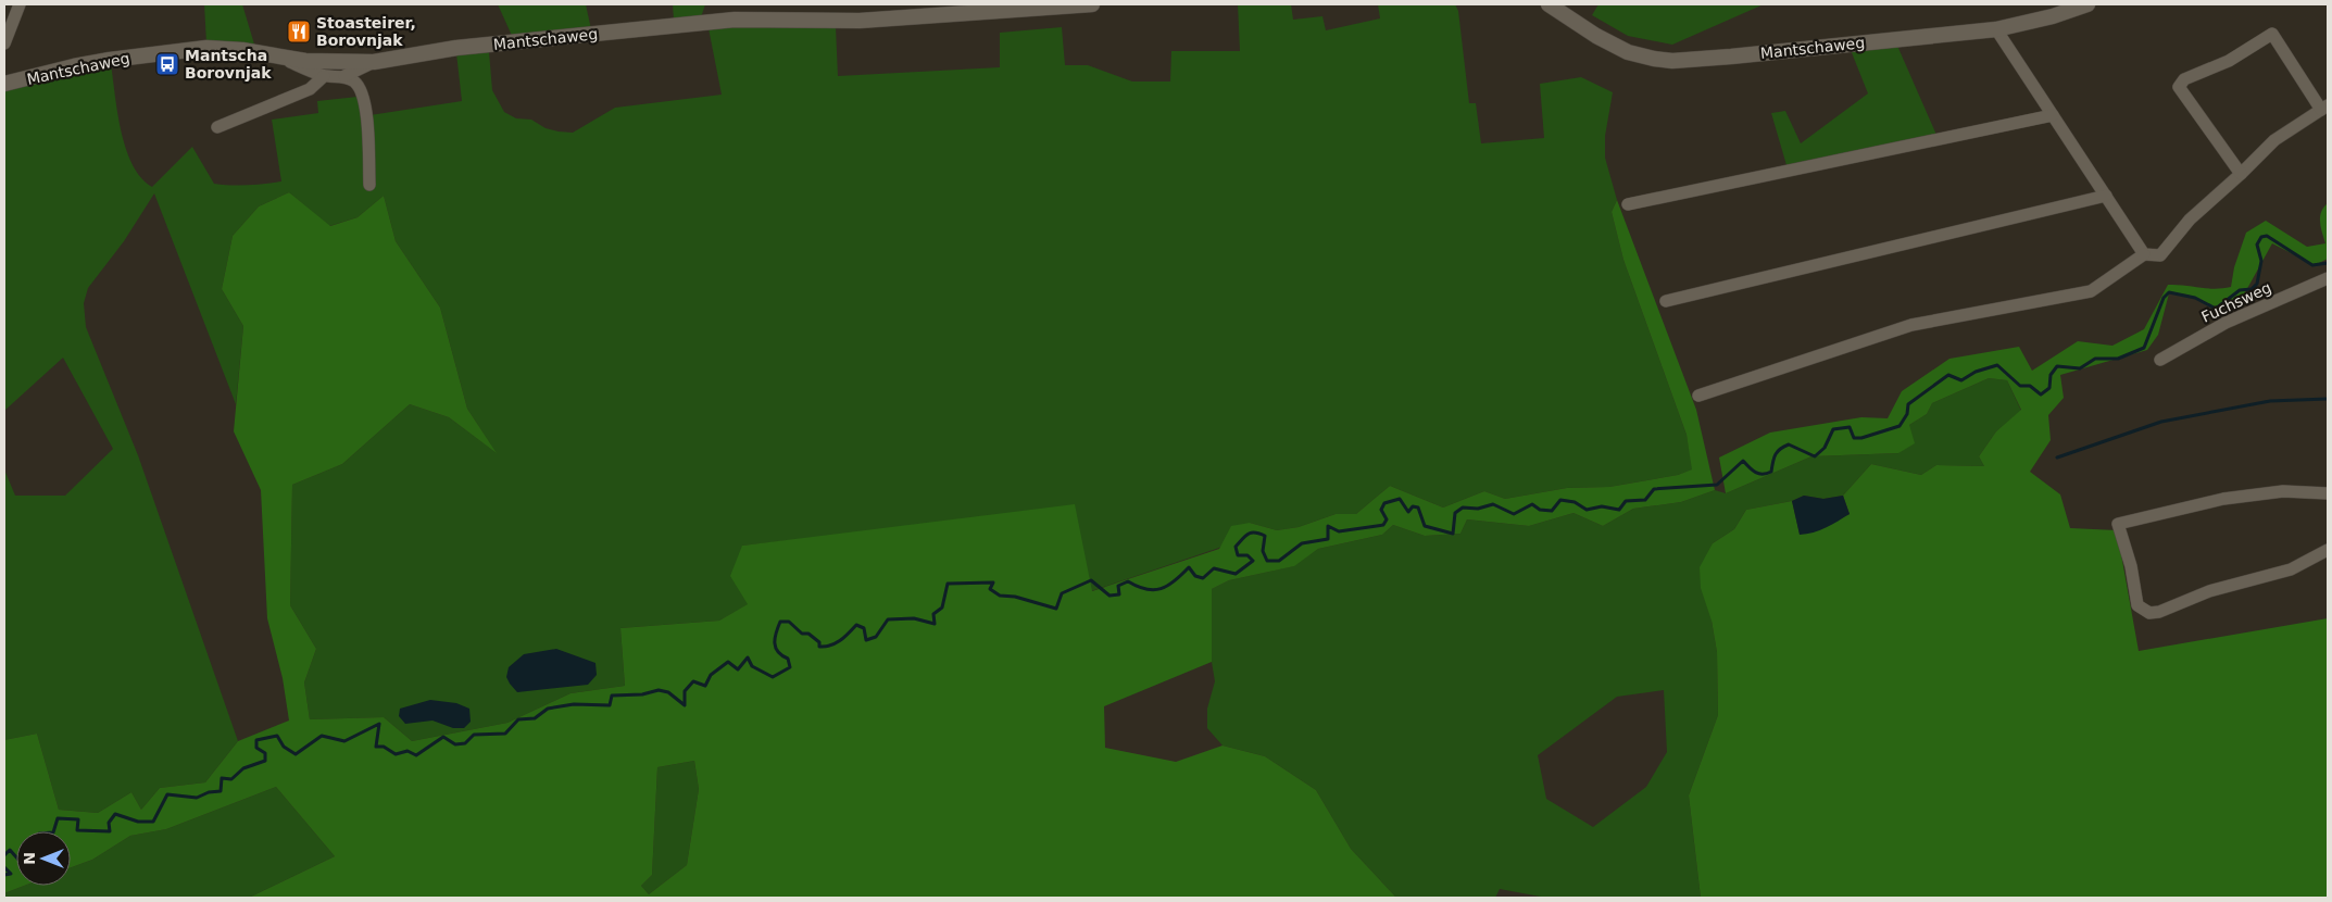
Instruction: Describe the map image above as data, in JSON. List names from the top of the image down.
{
  "streets": {
    "street": ["Mantschaweg", "Fuchsweg"]
  },
  "places": {
    "restaurant": ["Stoasteirer, Borovnjak"],
    "bus stop": ["Mantscha Borovnjak"]
  },
  "north": "left"
}
